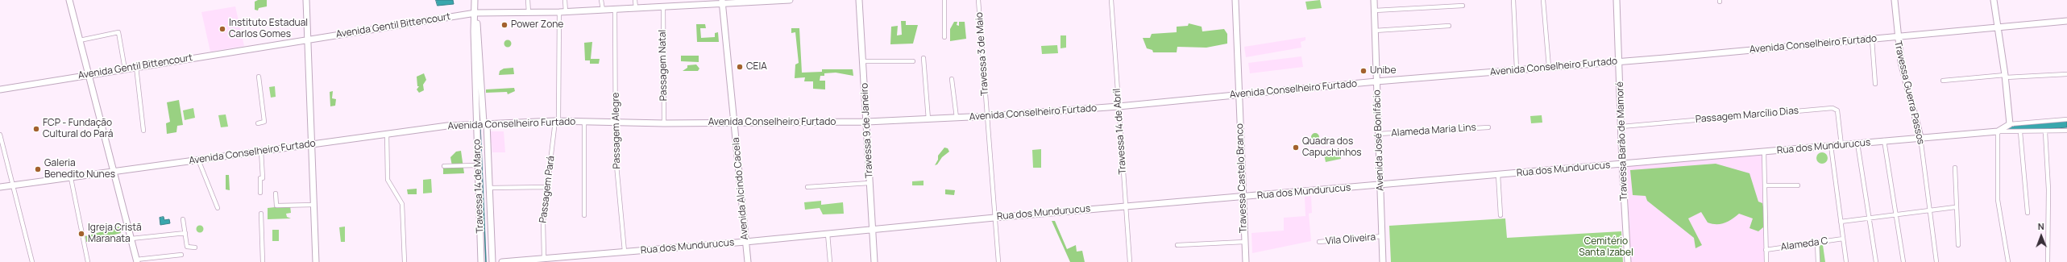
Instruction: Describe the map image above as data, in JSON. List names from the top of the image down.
{
  "streets": {
    "street": [
      "Avenida Gentil Bittencourt",
      "Avenida Conselheiro Furtado",
      "Travessa 3 de Maio",
      "Passagem Natal",
      "Travessa Guerra Passos",
      "Passagem Marcílio Dias",
      "Passagem Alegre",
      "Travessa 9 de Janeiro",
      "Alameda Maria Lins",
      "Travessa 14 de Abril",
      "Avenida José Bonifácio",
      "Travessa Barão de Mamoré",
      "Rua dos Mundurucus",
      "Travessa Castelo Branco",
      "Travessa 14 de Março",
      "Avenida Alcindo Cacela",
      "Passagem Pará",
      "Vila Oliveira",
      "Alameda C"
    ]
  },
  "crossings": [
    ["Avenida Gentil Bittencourt", "Passagem Natal"],
    ["Avenida Gentil Bittencourt", "Passagem Alegre"],
    ["Avenida Gentil Bittencourt", "Travessa 14 de Março"],
    ["Avenida Gentil Bittencourt", "Avenida Alcindo Cacela"],
    ["Avenida Gentil Bittencourt", "Passagem Pará"],
    ["Avenida Conselheiro Furtado", "Travessa 3 de Maio"],
    ["Avenida Conselheiro Furtado", "Passagem Natal"],
    ["Avenida Conselheiro Furtado", "Travessa Guerra Passos"],
    ["Avenida Conselheiro Furtado", "Passagem Alegre"],
    ["Avenida Conselheiro Furtado", "Travessa 9 de Janeiro"],
    ["Avenida Conselheiro Furtado", "Travessa 14 de Abril"],
    ["Avenida Conselheiro Furtado", "Avenida José Bonifácio"],
    ["Avenida Conselheiro Furtado", "Travessa Barão de Mamoré"],
    ["Avenida Conselheiro Furtado", "Travessa Castelo Branco"],
    ["Avenida Conselheiro Furtado", "Travessa 14 de Março"],
    ["Avenida Conselheiro Furtado", "Avenida Alcindo Cacela"],
    ["Avenida Conselheiro Furtado", "Passagem Pará"],
    ["Travessa 3 de Maio", "Rua dos Mundurucus"],
    ["Travessa Guerra Passos", "Rua dos Mundurucus"],
    ["Passagem Marcílio Dias", "Travessa Barão de Mamoré"],
    ["Passagem Marcílio Dias", "Rua dos Mundurucus"],
    ["Passagem Alegre", "Rua dos Mundurucus"],
    ["Travessa 9 de Janeiro", "Rua dos Mundurucus"],
    ["Alameda Maria Lins", "Avenida José Bonifácio"],
    ["Travessa 14 de Abril", "Rua dos Mundurucus"],
    ["Avenida José Bonifácio", "Rua dos Mundurucus"],
    ["Avenida José Bonifácio", "Vila Oliveira"],
    ["Travessa Barão de Mamoré", "Rua dos Mundurucus"],
    ["Rua dos Mundurucus", "Travessa Castelo Branco"],
    ["Rua dos Mundurucus", "Avenida Alcindo Cacela"],
    ["Rua dos Mundurucus", "Passagem Pará"]
  ],
  "parks": ["Cemitério Santa Izabel"],
  "places": [
    "Power Zone",
    "Instituto Estadual Carlos Gomes",
    "CEIA",
    "Unibe",
    "FCP - Fundação Cultural do Pará",
    "Quadra dos Capuchinhos",
    "Galeria Benedito Nunes",
    "Igreja Cristã Maranata"
  ],
  "north": "top"
}
